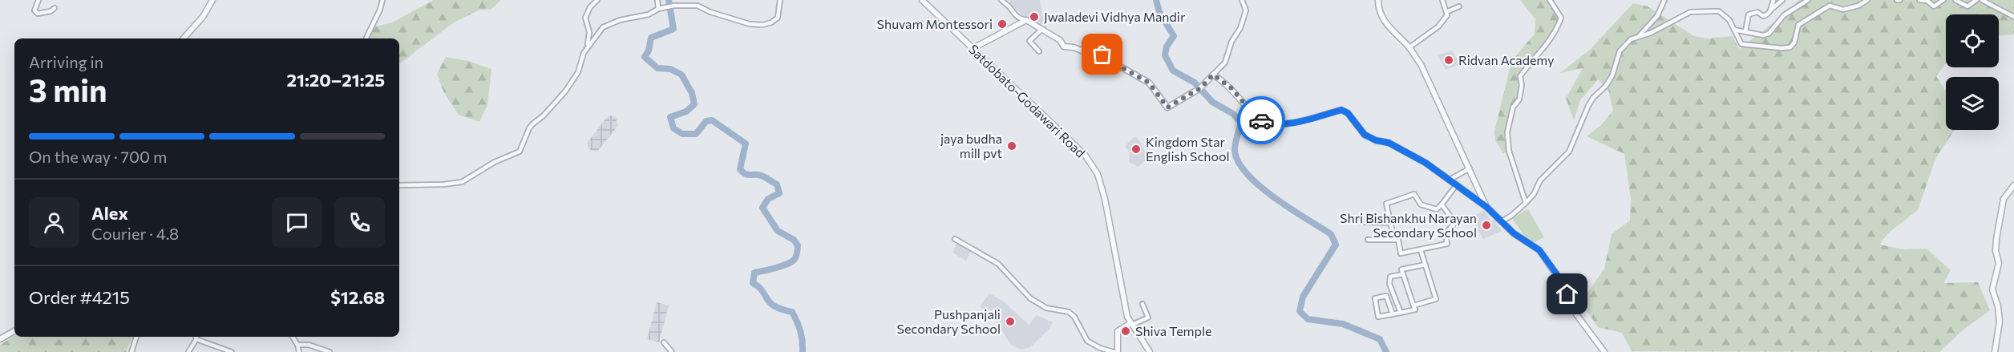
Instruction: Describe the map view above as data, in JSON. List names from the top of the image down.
{
  "streets": {
    "street": ["Satdobato-Godawari Road"]
  },
  "places": [
    "Jwaladevi Vidhya Mandir",
    "Shuvam Montessori",
    "Ridvan Academy",
    "jaya budha mill pvt",
    "Kingdom Star English School",
    "Shri Bishankhu Narayan Secondary School",
    "Pushpanjali Secondary School",
    "Shiva Temple"
  ],
  "page": {
    "heading": ["3 min", "Arriving in", "21:20–21:25"],
    "panel": [
      "Alex",
      "Courier · 4.8",
      "Order #4215",
      "$12.68"
    ],
    "bar": "On the way · 700 m"
  }
}
